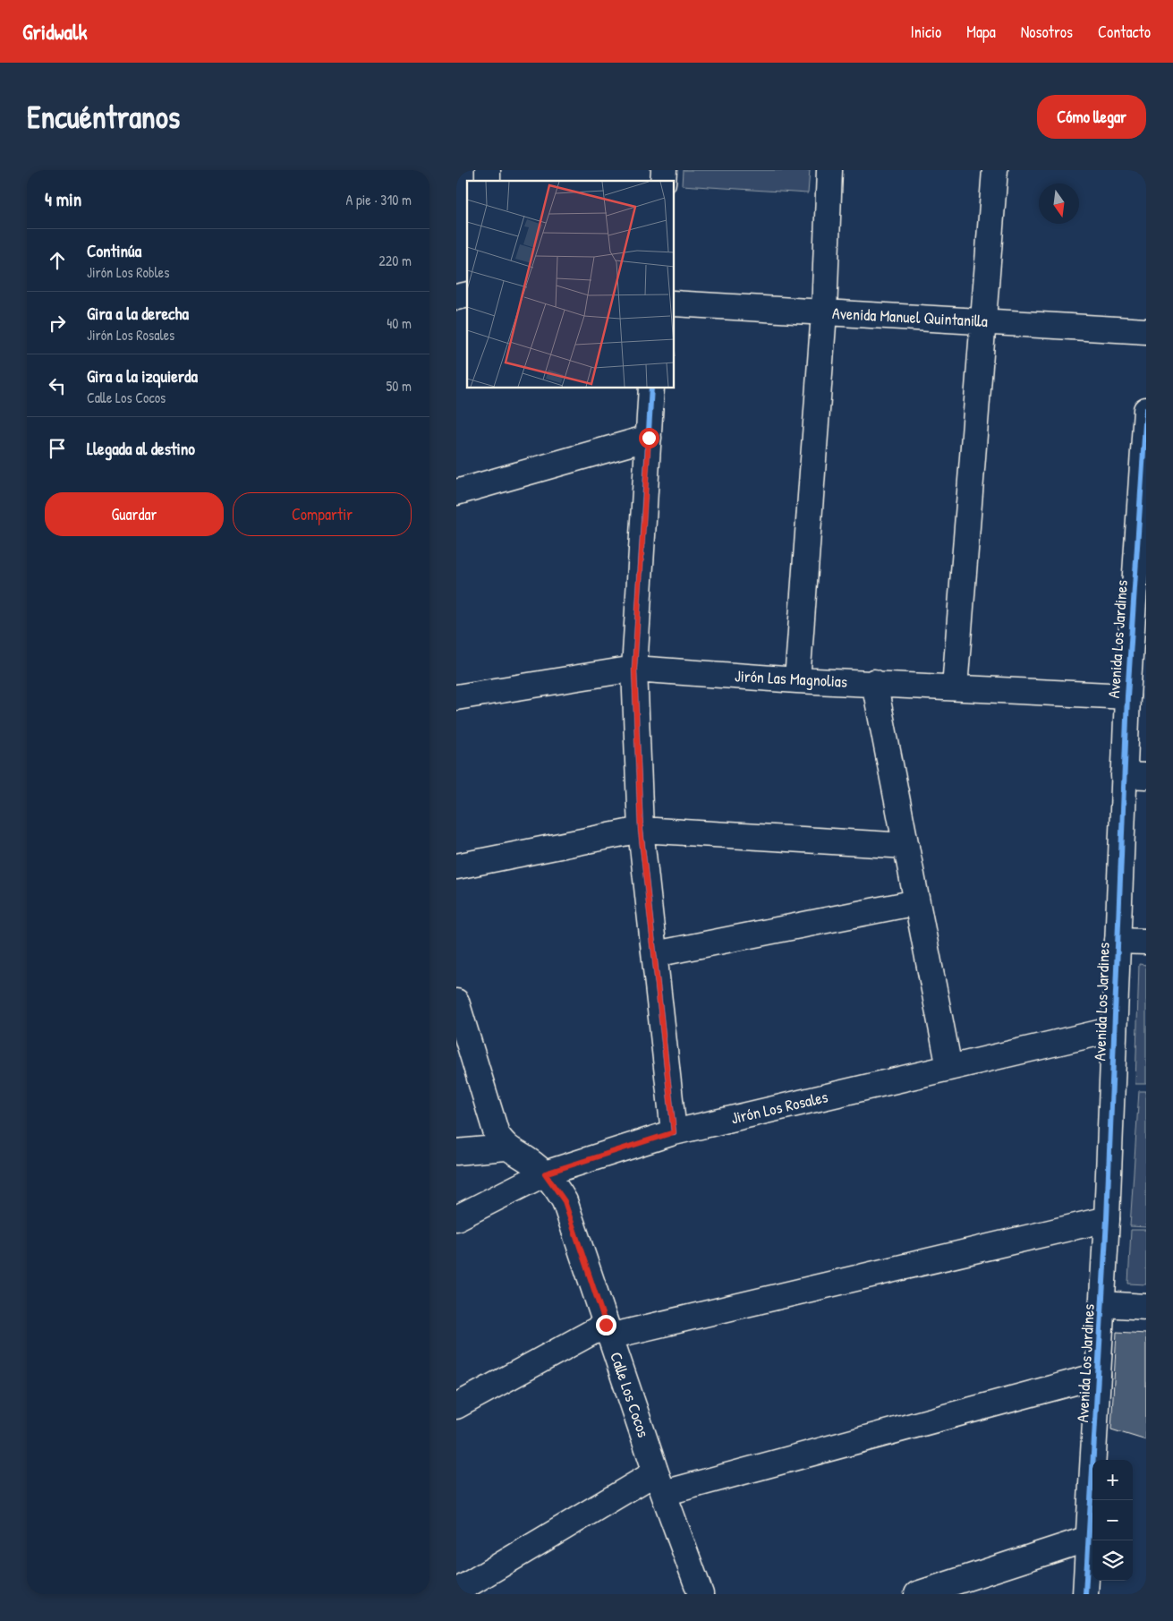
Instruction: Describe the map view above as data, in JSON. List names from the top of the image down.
{
  "streets": {
    "street": [
      "Avenida Manuel Quintanilla",
      "Avenida Los Jardines",
      "Jirón Las Magnolias",
      "Jirón Los Rosales",
      "Calle Los Cocos"
    ]
  },
  "crossings": [
    ["Avenida Los Jardines", "Jirón Las Magnolias"],
    ["Avenida Los Jardines", "Jirón Los Rosales"],
    ["Jirón Los Rosales", "Calle Los Cocos"]
  ],
  "north": "bottom",
  "page": {
    "header": "Gridwalk",
    "nav": [
      "Inicio",
      "Mapa",
      "Nosotros",
      "Contacto"
    ],
    "buttons": [
      "Cómo llegar",
      ["Guardar", "Compartir"]
    ],
    "title": "Encuéntranos",
    "heading": ["4 min", "A pie · 310 m"],
    "list": [
      ["Continúa", "Jirón Los Robles", "220 m"],
      ["Gira a la derecha", "Jirón Los Rosales", "40 m"],
      ["Gira a la izquierda", "Calle Los Cocos", "50 m"],
      "Llegada al destino"
    ],
    "map_buttons": ["+", "−"]
  }
}
